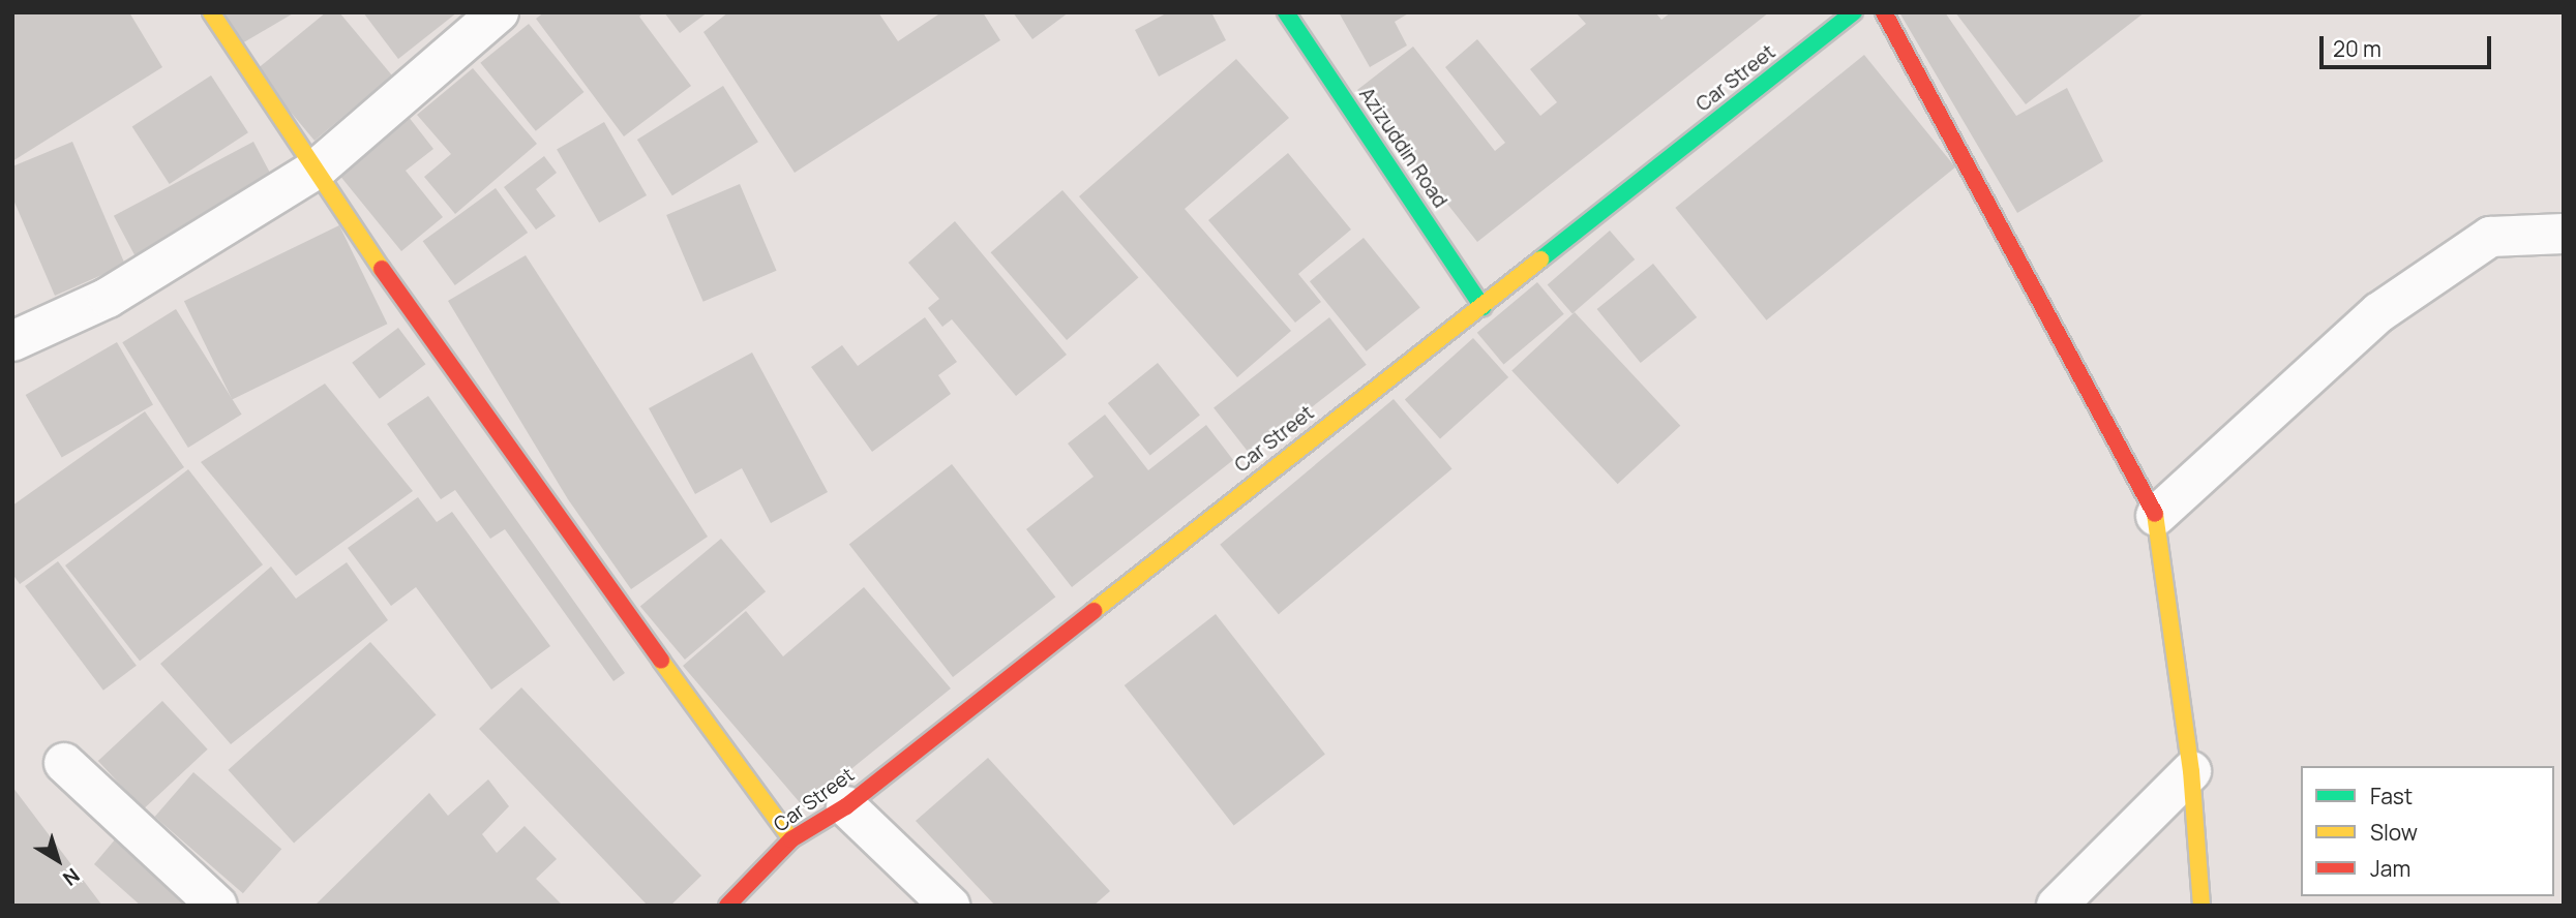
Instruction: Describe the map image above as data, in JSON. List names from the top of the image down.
{
  "streets": {
    "street": ["Car Street", "Azizuddin Road"]
  },
  "crossings": [
    ["Car Street", "Azizuddin Road"]
  ],
  "legend": ["Fast", "Slow", "Jam"],
  "scale_bar": "20 m",
  "north": "bottom right"
}
